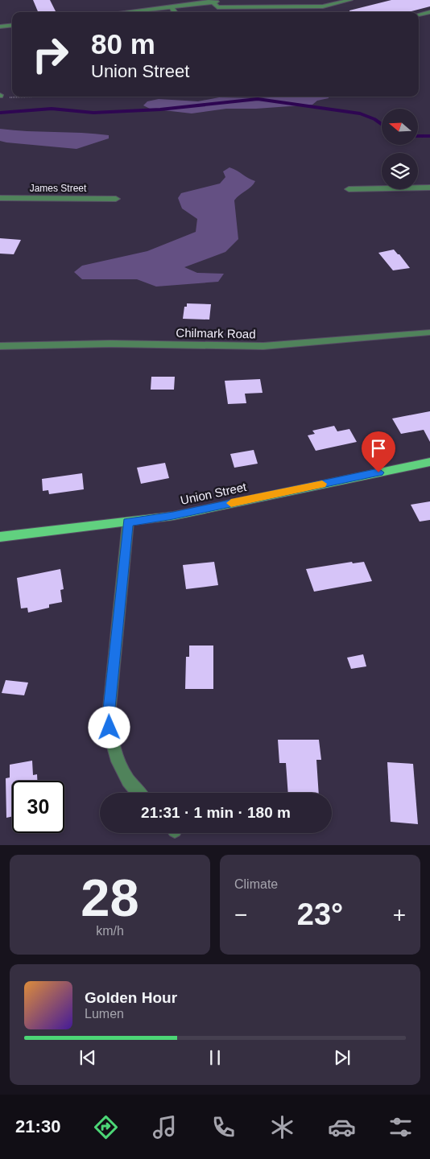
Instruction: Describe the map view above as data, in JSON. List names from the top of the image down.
{
  "streets": {
    "main road": ["Union Street"],
    "street": ["James Street", "Chilmark Road"]
  },
  "north": "left",
  "page": {
    "turn": ["80 m", "Union Street"],
    "limit": "30",
    "trip": "21:31 · 1 min · 180 m",
    "tile": [
      ["28", "km/h"],
      "Climate"
    ],
    "heat": ["−", "23°", "+"],
    "song": ["Golden Hour", "Lumen"],
    "tabs": "21:30"
  }
}
